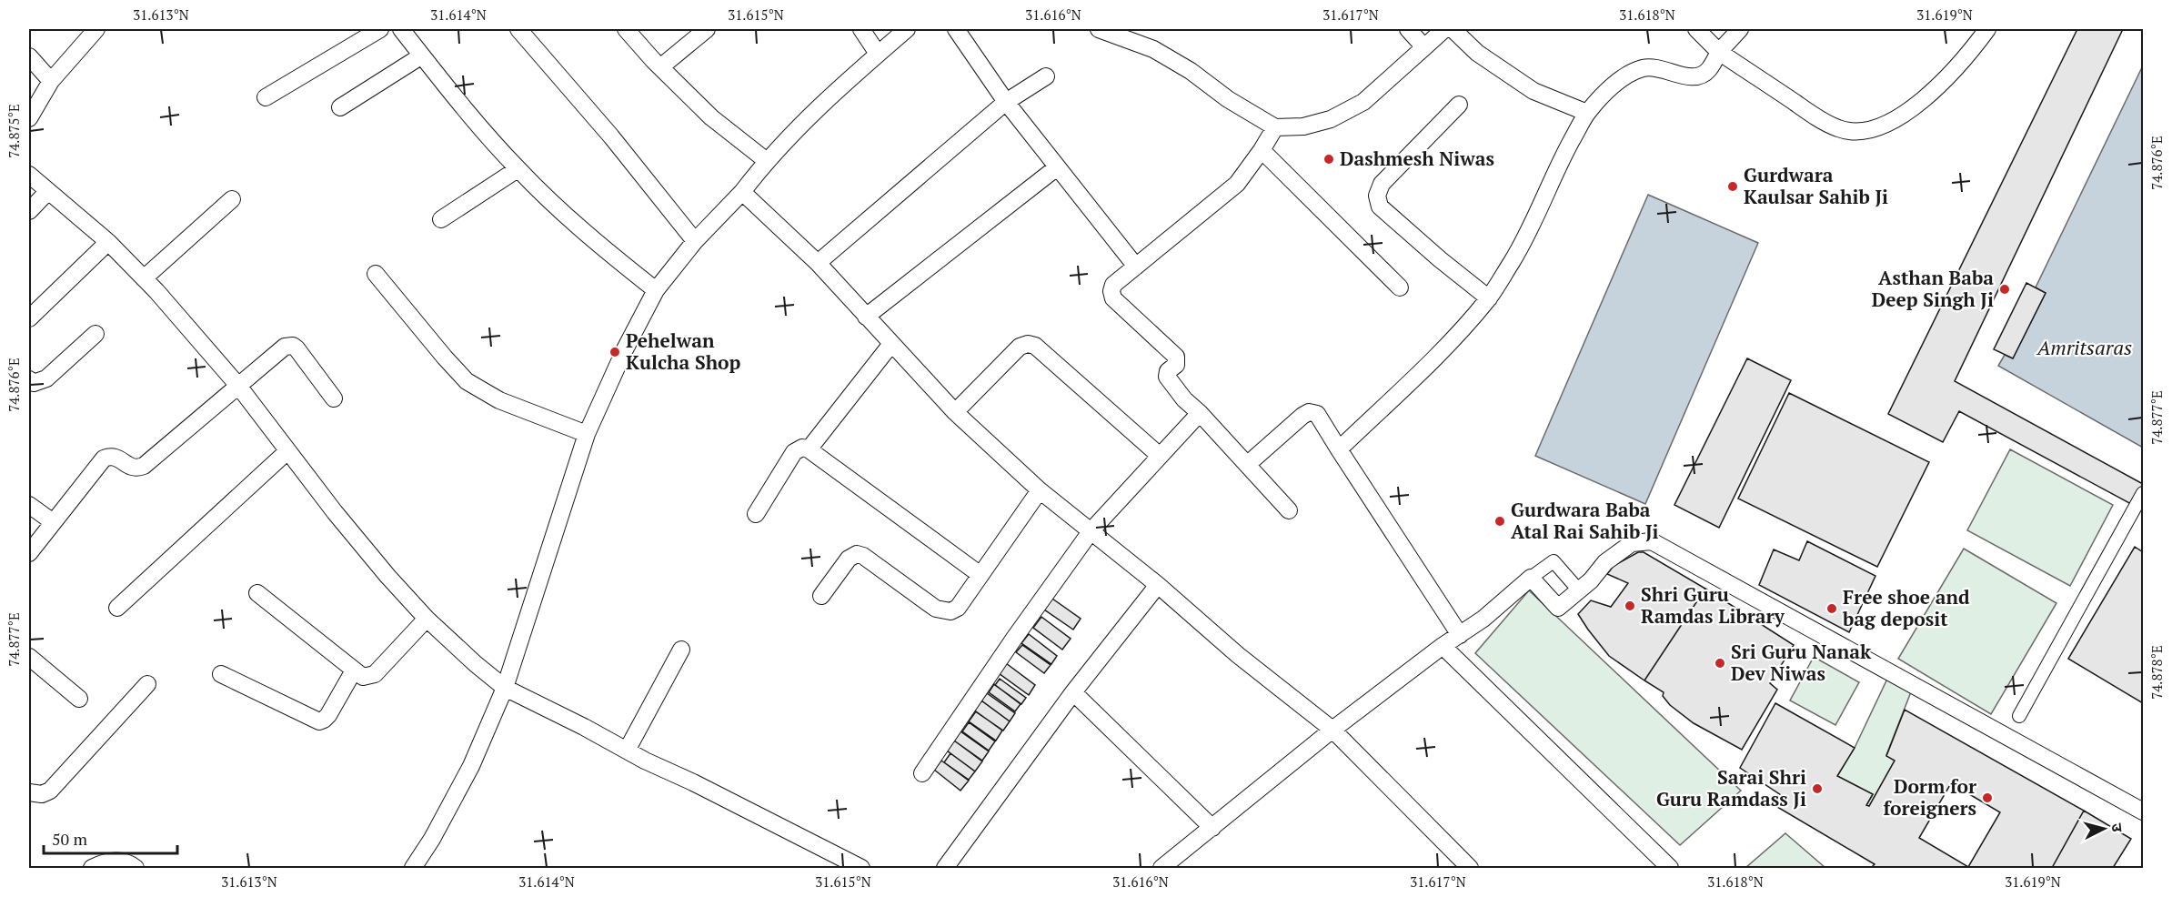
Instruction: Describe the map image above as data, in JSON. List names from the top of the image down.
{
  "water": ["Amritsaras"],
  "places": [
    "Dashmesh Niwas",
    "Gurdwara Kaulsar Sahib Ji",
    "Asthan Baba Deep Singh Ji",
    "Pehelwan Kulcha Shop",
    "Gurdwara Baba Atal Rai Sahib Ji",
    "Shri Guru Ramdas Library",
    "Free shoe and bag deposit",
    "Sri Guru Nanak Dev Niwas",
    "Sarai Shri Guru Ramdass Ji",
    "Dorm for foreigners"
  ],
  "scale_bar": "50 m",
  "north": "right",
  "coordinates": [
    "31.613°N",
    "31.614°N",
    "31.615°N",
    "31.616°N",
    "31.617°N",
    "31.618°N",
    "31.619°N",
    "74.875°E",
    "74.876°E",
    "74.877°E",
    "74.878°E"
  ]
}
